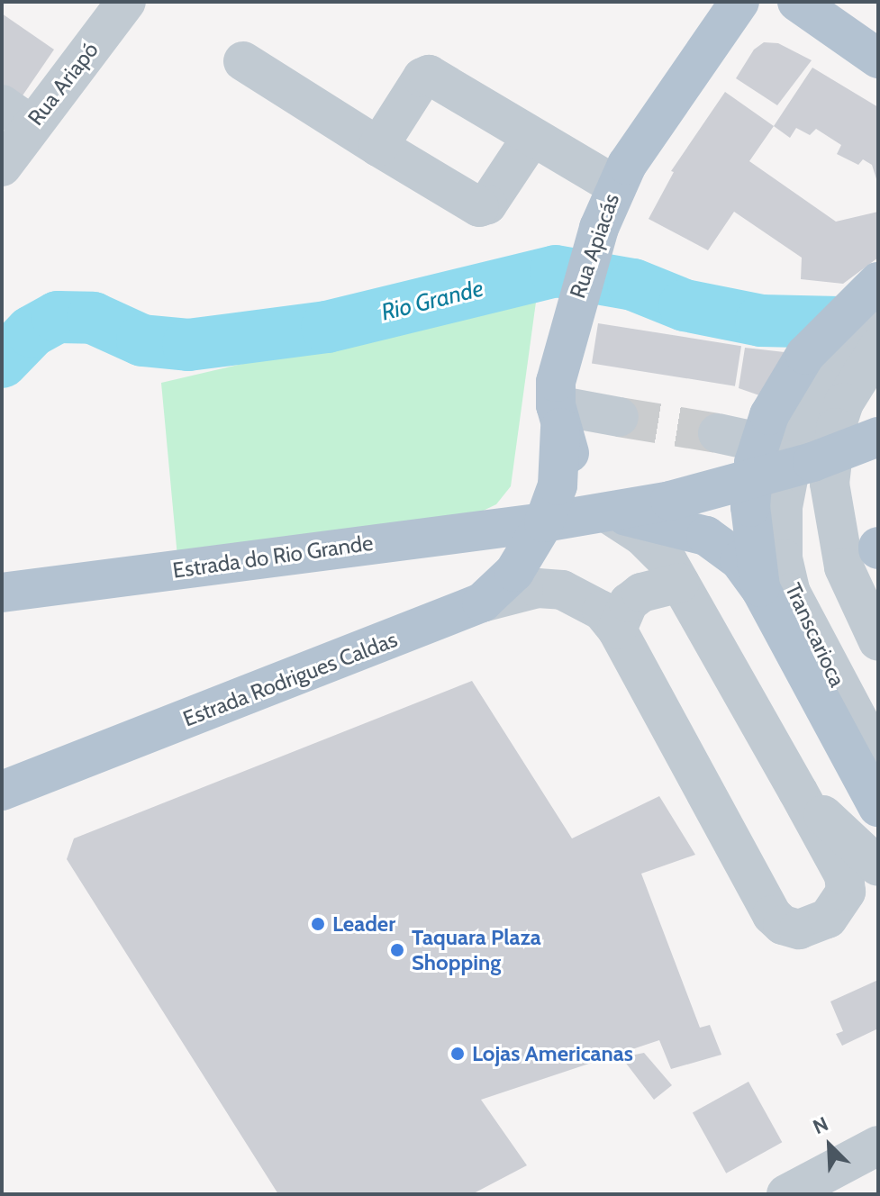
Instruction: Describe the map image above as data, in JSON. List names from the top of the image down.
{
  "streets": {
    "main road": ["Rua Apiacás", "Estrada do Rio Grande", "Estrada Rodrigues Caldas"],
    "street": ["Rua Ariapó", "Transcarioca"]
  },
  "crossings": [
    ["Rua Apiacás", "Estrada Rodrigues Caldas"],
    ["Estrada do Rio Grande", "Estrada Rodrigues Caldas"]
  ],
  "water": ["Rio Grande"],
  "places": ["Leader", "Taquara Plaza Shopping", "Lojas Americanas"],
  "north": "top left"
}
